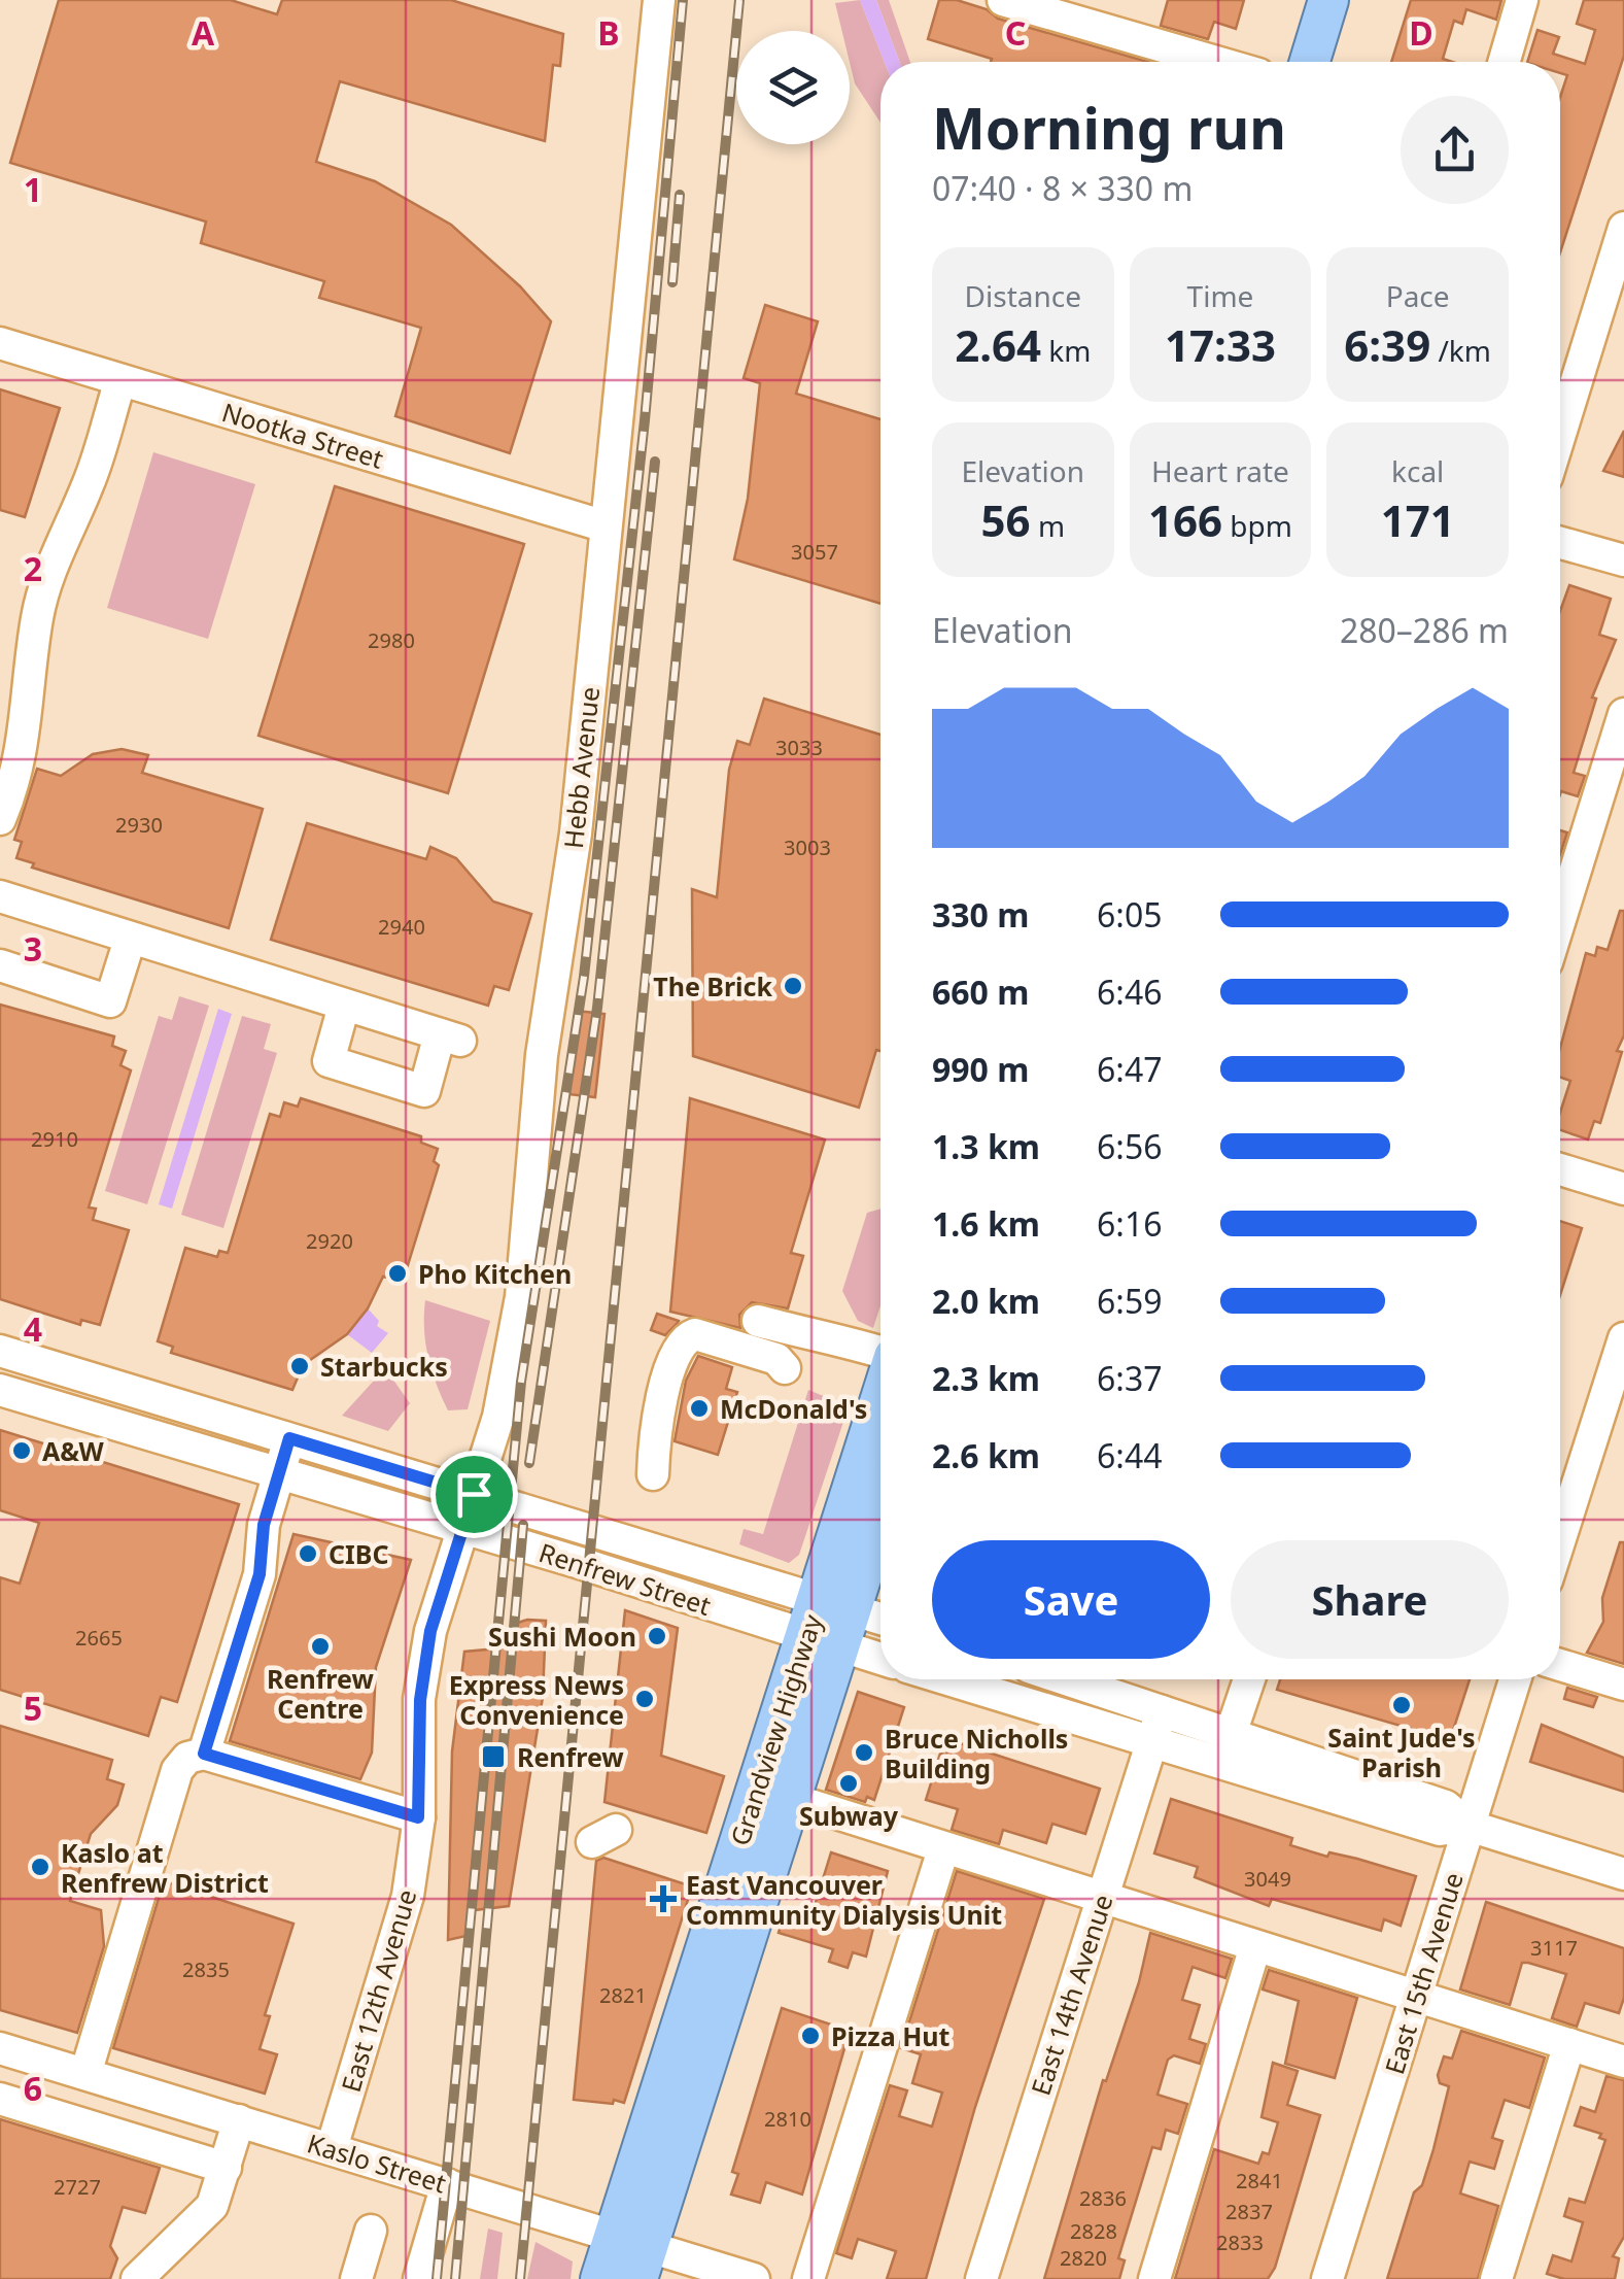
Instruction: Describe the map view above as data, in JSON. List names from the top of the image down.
{
  "streets": {
    "main road": ["Grandview Highway"],
    "street": [
      "Nootka Street",
      "Hebb Avenue",
      "Renfrew Street",
      "East 15th Avenue",
      "East 12th Avenue",
      "East 14th Avenue",
      "Kaslo Street"
    ]
  },
  "crossings": [
    ["Nootka Street", "Hebb Avenue"],
    ["Hebb Avenue", "Renfrew Street"],
    ["Hebb Avenue", "East 12th Avenue"],
    ["Renfrew Street", "Grandview Highway"],
    ["Renfrew Street", "East 12th Avenue"],
    ["Grandview Highway", "Kaslo Street"],
    ["East 12th Avenue", "Kaslo Street"]
  ],
  "places": {
    "other": [
      "The Brick",
      "Pho Kitchen",
      "Starbucks",
      "McDonald's",
      "A&W",
      "CIBC",
      "Sushi Moon",
      "Renfrew Centre",
      "Express News Convenience",
      "Saint Jude's Parish",
      "Bruce Nicholls Building",
      "Subway",
      "Kaslo at Renfrew District",
      "Pizza Hut"
    ],
    "transit": ["Renfrew"],
    "health": ["East Vancouver Community Dialysis Unit"]
  },
  "house_numbers": [
    "3057",
    "2980",
    "3033",
    "2930",
    "3003",
    "2940",
    "2910",
    "2920",
    "2665",
    "3049",
    "3117",
    "2835",
    "2821",
    "2810",
    "2841",
    "2727",
    "2836",
    "2837",
    "2828",
    "2833",
    "2820"
  ],
  "page": {
    "heading": ["Morning run", "07:40 · 8 × 330 m"],
    "stats": [
      ["Distance", "2.64 km"],
      ["Time", "17:33"],
      ["Pace", "6:39 /km"],
      ["Elevation", "56 m"],
      ["Heart rate", "166 bpm"],
      ["kcal", "171"]
    ],
    "chart": ["Elevation", "280–286 m"],
    "list": [
      {
        "name": "330 m",
        "note": "6:05"
      },
      {
        "name": "660 m",
        "note": "6:46"
      },
      {
        "name": "990 m",
        "note": "6:47"
      },
      {
        "name": "1.3 km",
        "note": "6:56"
      },
      {
        "name": "1.6 km",
        "note": "6:16"
      },
      {
        "name": "2.0 km",
        "note": "6:59"
      },
      {
        "name": "2.3 km",
        "note": "6:37"
      },
      {
        "name": "2.6 km",
        "note": "6:44"
      }
    ],
    "buttons": ["Save", "Share"]
  },
  "grid": {
    "columns": [
      "A",
      "B",
      "C",
      "D"
    ],
    "rows": [
      "1",
      "2",
      "3",
      "4",
      "5",
      "6"
    ]
  }
}
